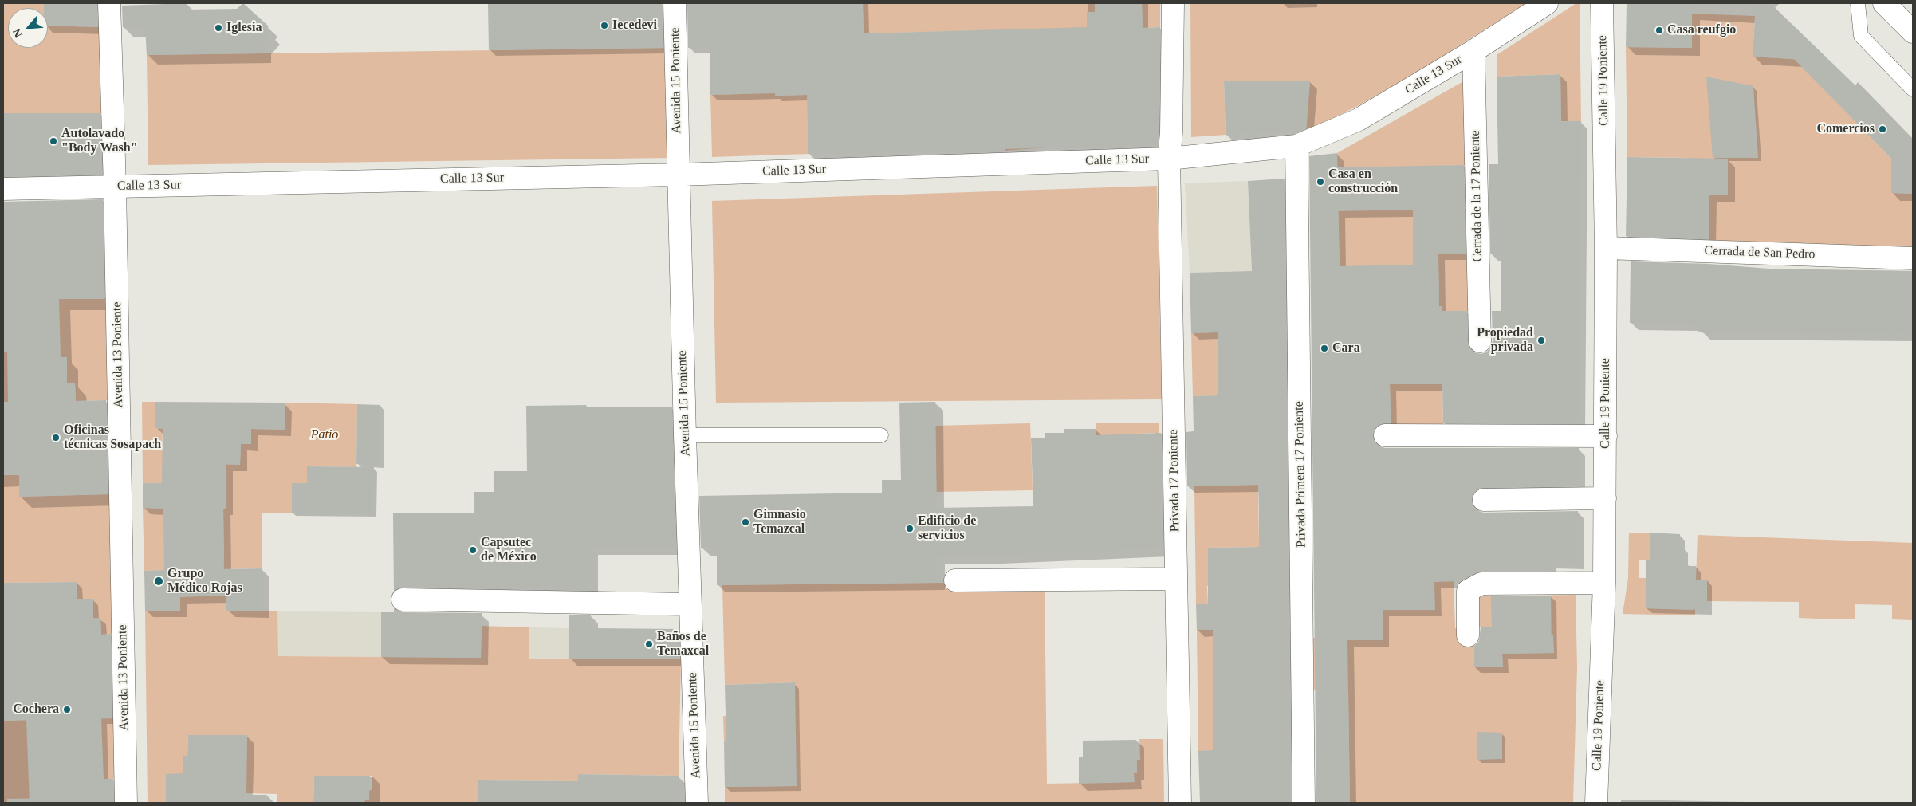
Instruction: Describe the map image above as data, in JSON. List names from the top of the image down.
{
  "streets": {
    "street": [
      "Calle 13 Sur",
      "Avenida 15 Poniente",
      "Calle 19 Poniente",
      "Cerrada de la 17 Poniente",
      "Cerrada de San Pedro",
      "Avenida 13 Poniente",
      "Privada Primera 17 Poniente",
      "Privada 17 Poniente"
    ]
  },
  "crossings": [
    ["Calle 13 Sur", "Avenida 15 Poniente"],
    ["Calle 13 Sur", "Cerrada de la 17 Poniente"],
    ["Calle 13 Sur", "Avenida 13 Poniente"],
    ["Calle 13 Sur", "Privada Primera 17 Poniente"],
    ["Calle 13 Sur", "Privada 17 Poniente"],
    ["Calle 19 Poniente", "Cerrada de San Pedro"]
  ],
  "parks": ["Patio"],
  "places": [
    "Iecedevi",
    "Iglesia",
    "Casa reufgio",
    "Comercios",
    "Autolavado \"Body Wash\"",
    "Casa en construcción",
    "Propiedad privada",
    "Cara",
    "Oficinas técnicas Sosapach",
    "Gimnasio Temazcal",
    "Edificio de servicios",
    "Capsutec de México",
    "Grupo Médico Rojas",
    "Baños de Temaxcal",
    "Cochera"
  ],
  "north": "bottom left"
}
